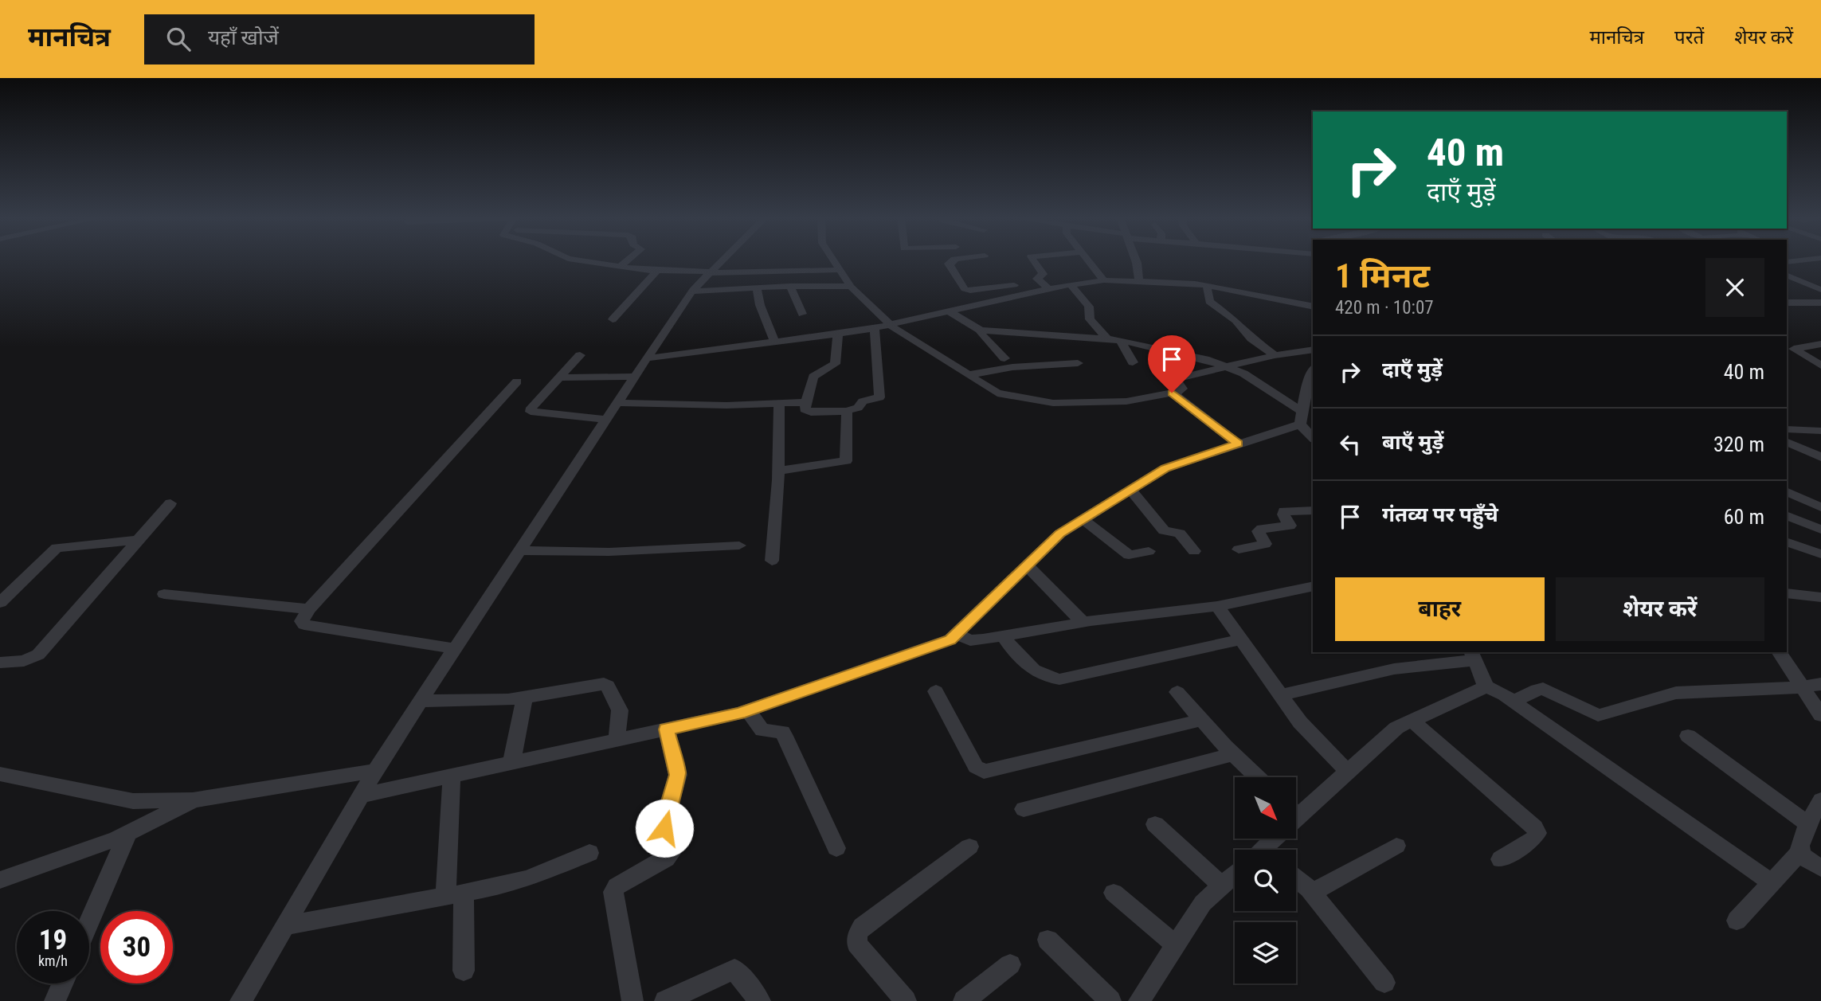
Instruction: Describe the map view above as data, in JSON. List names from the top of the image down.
{
  "north": "bottom right",
  "page": {
    "header": "मानचित्र",
    "search": "यहाँ खोजें",
    "nav": ["मानचित्र", "परतें", "शेयर करें"],
    "turn": ["40 m", "दाएँ मुड़ें"],
    "heading": ["1 मिनट", "420 m · 10:07"],
    "list": [
      {
        "name": "दाएँ मुड़ें",
        "value": "40 m"
      },
      {
        "name": "बाएँ मुड़ें",
        "value": "320 m"
      },
      {
        "name": "गंतव्य पर पहुँचे",
        "value": "60 m"
      }
    ],
    "buttons": ["बाहर", "शेयर करें"],
    "speed": "19 km/h",
    "limit": "30"
  }
}
